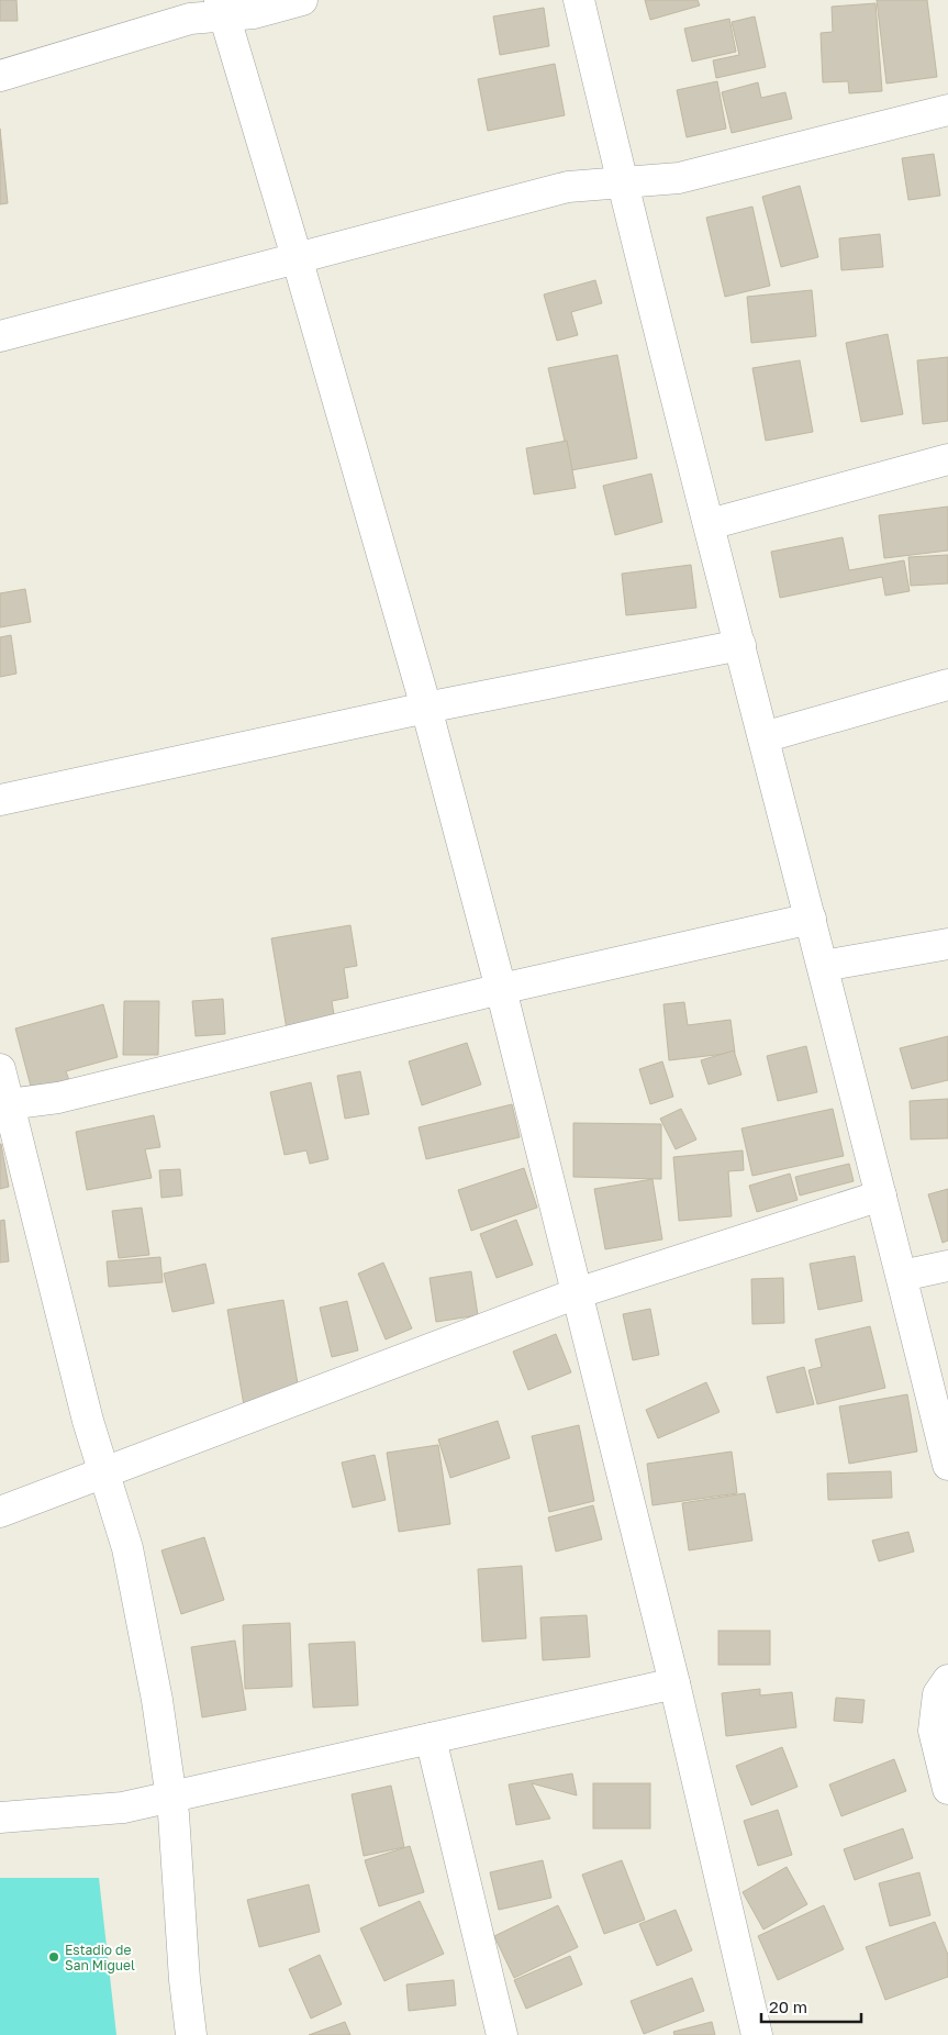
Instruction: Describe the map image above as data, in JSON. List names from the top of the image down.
{
  "places": ["Estadio de San Miguel"],
  "scale_bar": "20 m"
}
